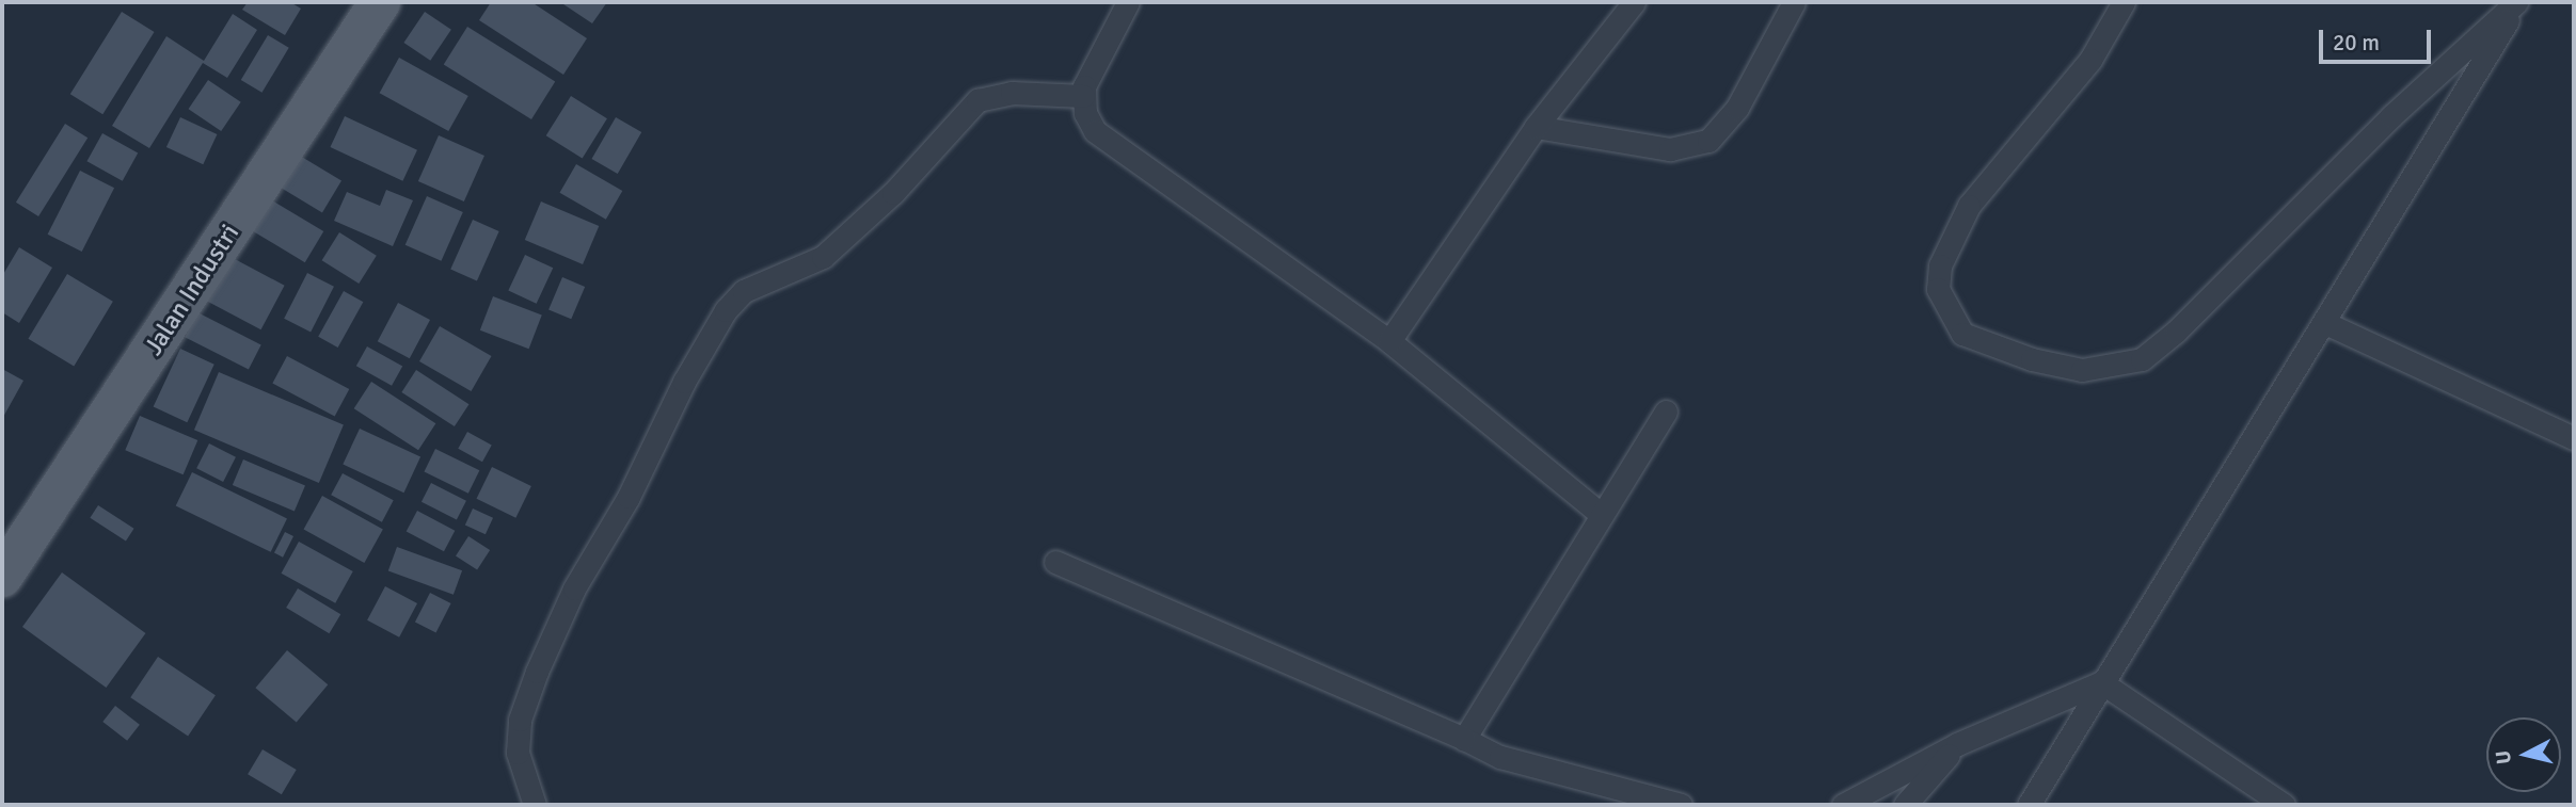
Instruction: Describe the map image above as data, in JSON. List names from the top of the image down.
{
  "streets": {
    "main road": ["Jalan Industri"]
  },
  "scale_bar": "20 m",
  "north": "left"
}
